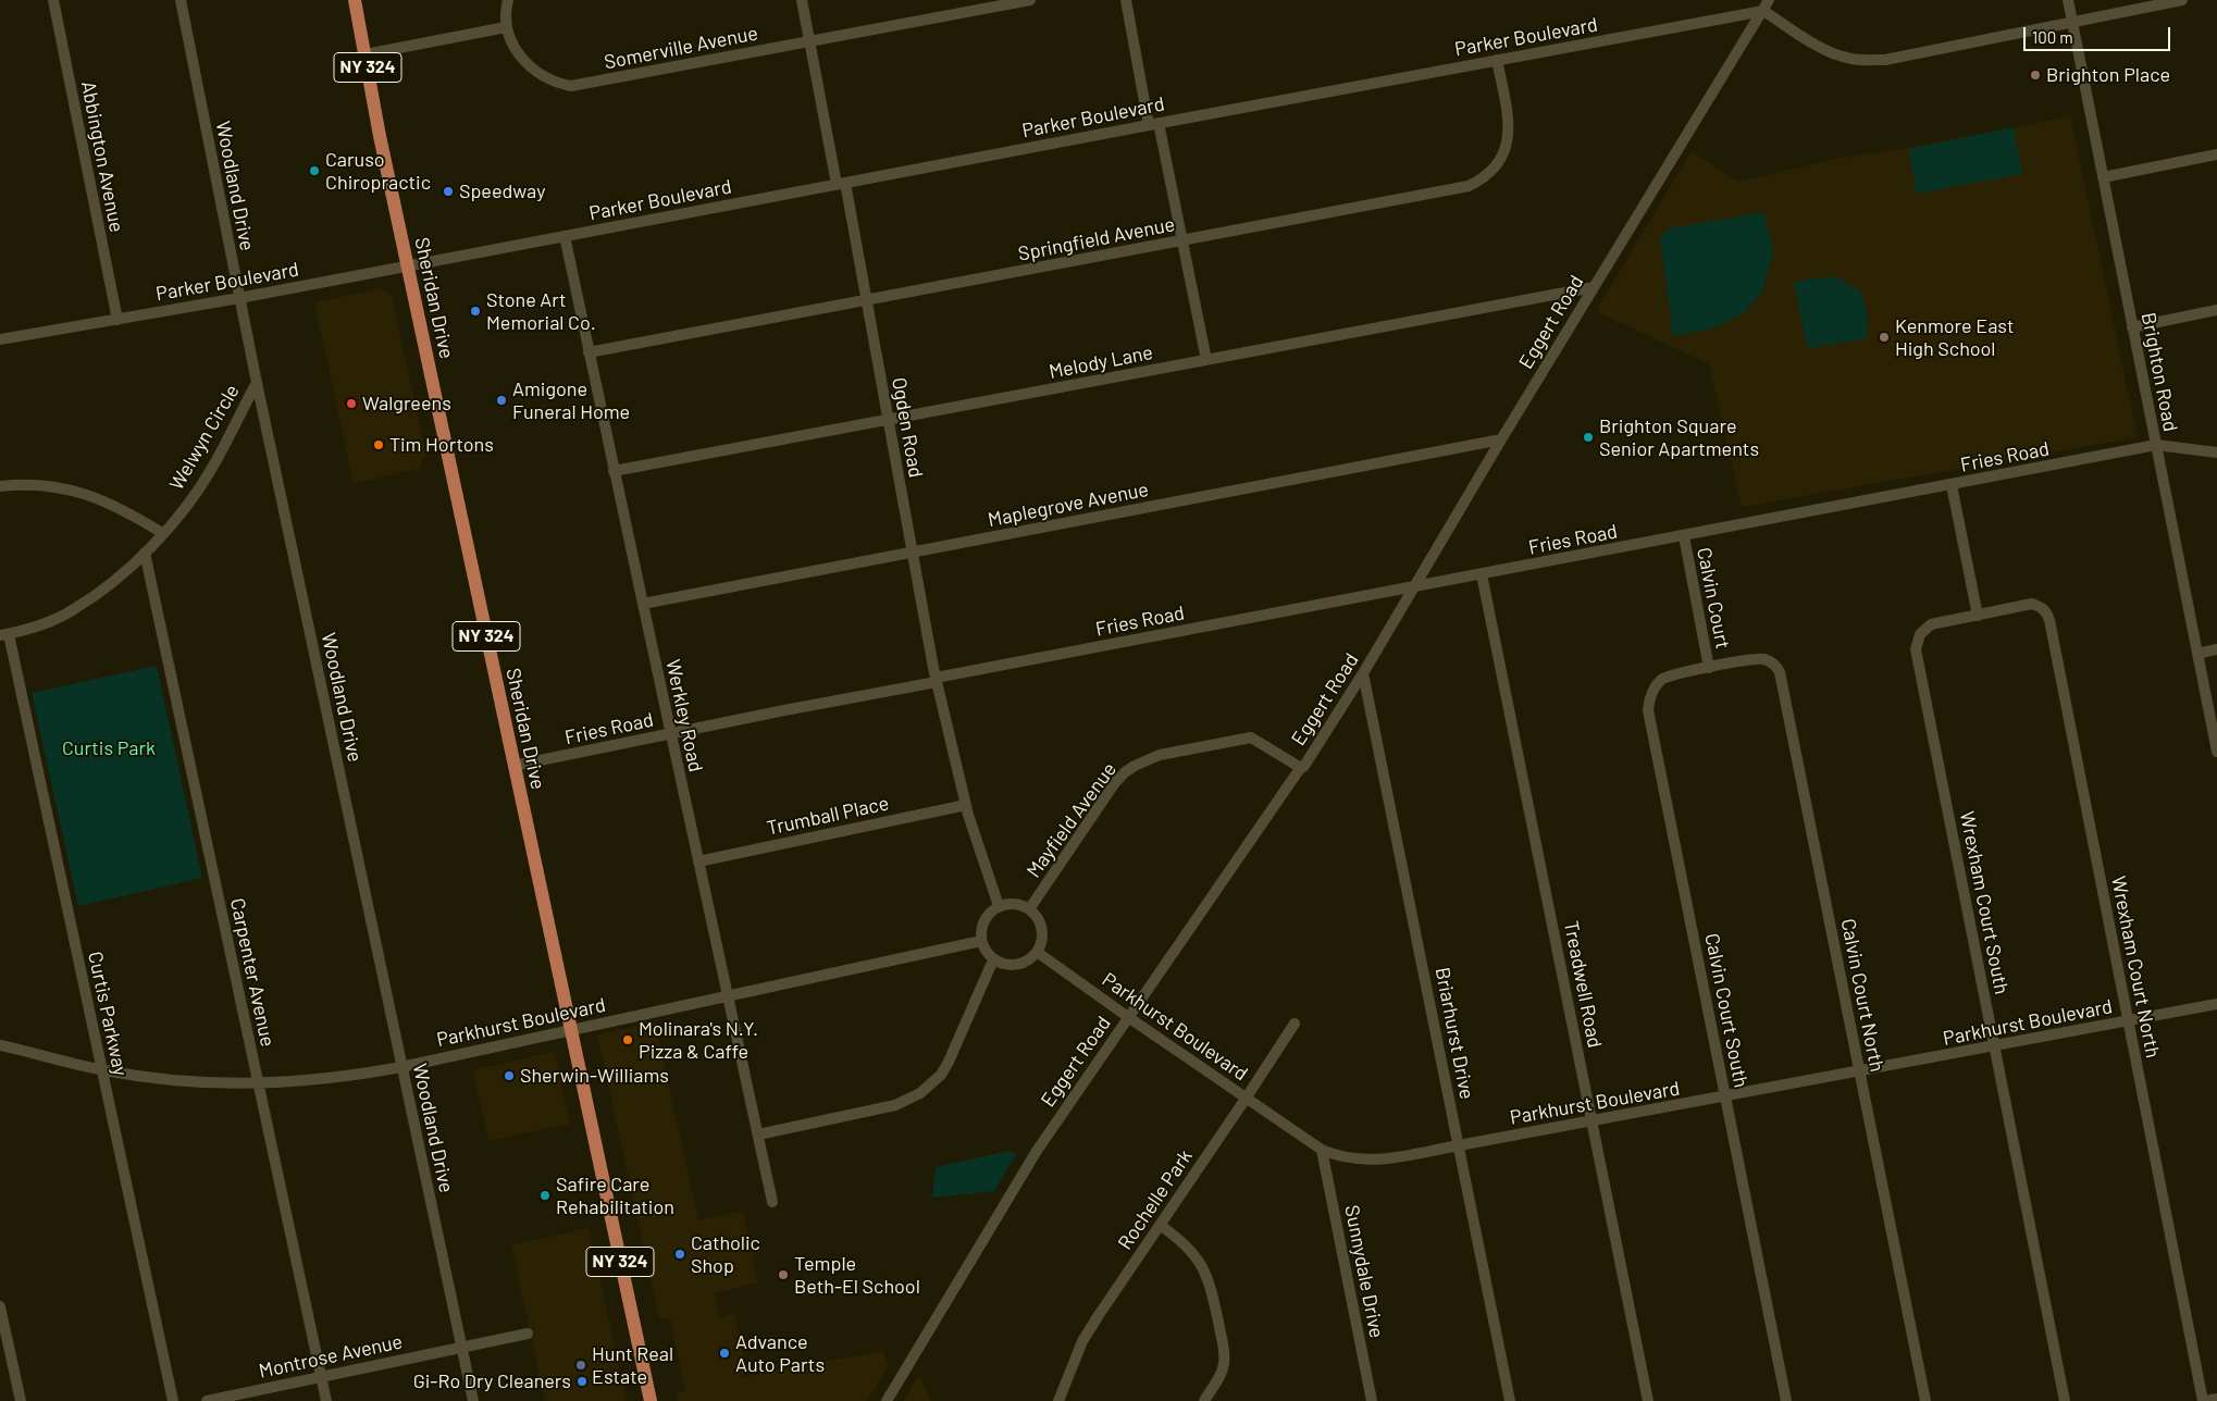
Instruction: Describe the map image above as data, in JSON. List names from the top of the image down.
{
  "streets": {
    "main road": ["NY 324", "Sheridan Drive"],
    "street": [
      "Parker Boulevard",
      "Somerville Avenue",
      "Abbington Avenue",
      "Woodland Drive",
      "Springfield Avenue",
      "Eggert Road",
      "Melody Lane",
      "Brighton Road",
      "Ogden Road",
      "Welwyn Circle",
      "Fries Road",
      "Maplegrove Avenue",
      "Calvin Court",
      "Werkley Road",
      "Trumball Place",
      "Mayfield Avenue",
      "Wrexham Court South",
      "Wrexham Court North",
      "Carpenter Avenue",
      "Treadwell Road",
      "Calvin Court North",
      "Calvin Court South",
      "Curtis Parkway",
      "Parkhurst Boulevard",
      "Briarhurst Drive",
      "Rochelle Park",
      "Sunnydale Drive",
      "Montrose Avenue"
    ]
  },
  "crossings": [
    ["Parker Boulevard", "Abbington Avenue"],
    ["Parker Boulevard", "Woodland Drive"],
    ["Parker Boulevard", "Springfield Avenue"],
    ["Parker Boulevard", "Sheridan Drive"],
    ["Parker Boulevard", "Eggert Road"],
    ["Parker Boulevard", "Ogden Road"],
    ["Parker Boulevard", "Werkley Road"],
    ["Somerville Avenue", "Ogden Road"],
    ["Woodland Drive", "Welwyn Circle"],
    ["Woodland Drive", "Parkhurst Boulevard"],
    ["Woodland Drive", "Montrose Avenue"],
    ["Springfield Avenue", "Ogden Road"],
    ["Springfield Avenue", "Werkley Road"],
    ["Sheridan Drive", "Fries Road"],
    ["Sheridan Drive", "Parkhurst Boulevard"],
    ["Eggert Road", "Melody Lane"],
    ["Eggert Road", "Fries Road"],
    ["Eggert Road", "Maplegrove Avenue"],
    ["Eggert Road", "Mayfield Avenue"],
    ["Eggert Road", "Parkhurst Boulevard"],
    ["Eggert Road", "Briarhurst Drive"],
    ["Melody Lane", "Ogden Road"],
    ["Melody Lane", "Werkley Road"],
    ["Brighton Road", "Fries Road"],
    ["Ogden Road", "Fries Road"],
    ["Ogden Road", "Maplegrove Avenue"],
    ["Ogden Road", "Trumball Place"],
    ["Ogden Road", "Mayfield Avenue"],
    ["Ogden Road", "Parkhurst Boulevard"],
    ["Welwyn Circle", "Carpenter Avenue"],
    ["Welwyn Circle", "Curtis Parkway"],
    ["Fries Road", "Calvin Court"],
    ["Fries Road", "Werkley Road"],
    ["Fries Road", "Treadwell Road"],
    ["Maplegrove Avenue", "Werkley Road"],
    ["Calvin Court", "Calvin Court North"],
    ["Calvin Court", "Calvin Court South"],
    ["Werkley Road", "Trumball Place"],
    ["Werkley Road", "Parkhurst Boulevard"],
    ["Mayfield Avenue", "Parkhurst Boulevard"],
    ["Wrexham Court South", "Wrexham Court North"],
    ["Wrexham Court South", "Parkhurst Boulevard"],
    ["Wrexham Court North", "Parkhurst Boulevard"],
    ["Carpenter Avenue", "Parkhurst Boulevard"],
    ["Carpenter Avenue", "Montrose Avenue"],
    ["Treadwell Road", "Parkhurst Boulevard"],
    ["Calvin Court North", "Calvin Court South"],
    ["Calvin Court North", "Parkhurst Boulevard"],
    ["Calvin Court South", "Parkhurst Boulevard"],
    ["Curtis Parkway", "Parkhurst Boulevard"],
    ["Parkhurst Boulevard", "Briarhurst Drive"],
    ["Parkhurst Boulevard", "Rochelle Park"],
    ["Parkhurst Boulevard", "Sunnydale Drive"]
  ],
  "parks": ["Curtis Park"],
  "places": [
    "Brighton Place",
    "Caruso Chiropractic",
    "Speedway",
    "Stone Art Memorial Co.",
    "Kenmore East High School",
    "Amigone Funeral Home",
    "Walgreens",
    "Brighton Square Senior Apartments",
    "Tim Hortons",
    "Molinara's N.Y. Pizza & Caffe",
    "Sherwin-Williams",
    "Safire Care Rehabilitation",
    "Catholic Shop",
    "Temple Beth-El School",
    "Advance Auto Parts",
    "Hunt Real Estate",
    "Gi-Ro Dry Cleaners"
  ],
  "scale_bar": "100 m"
}
